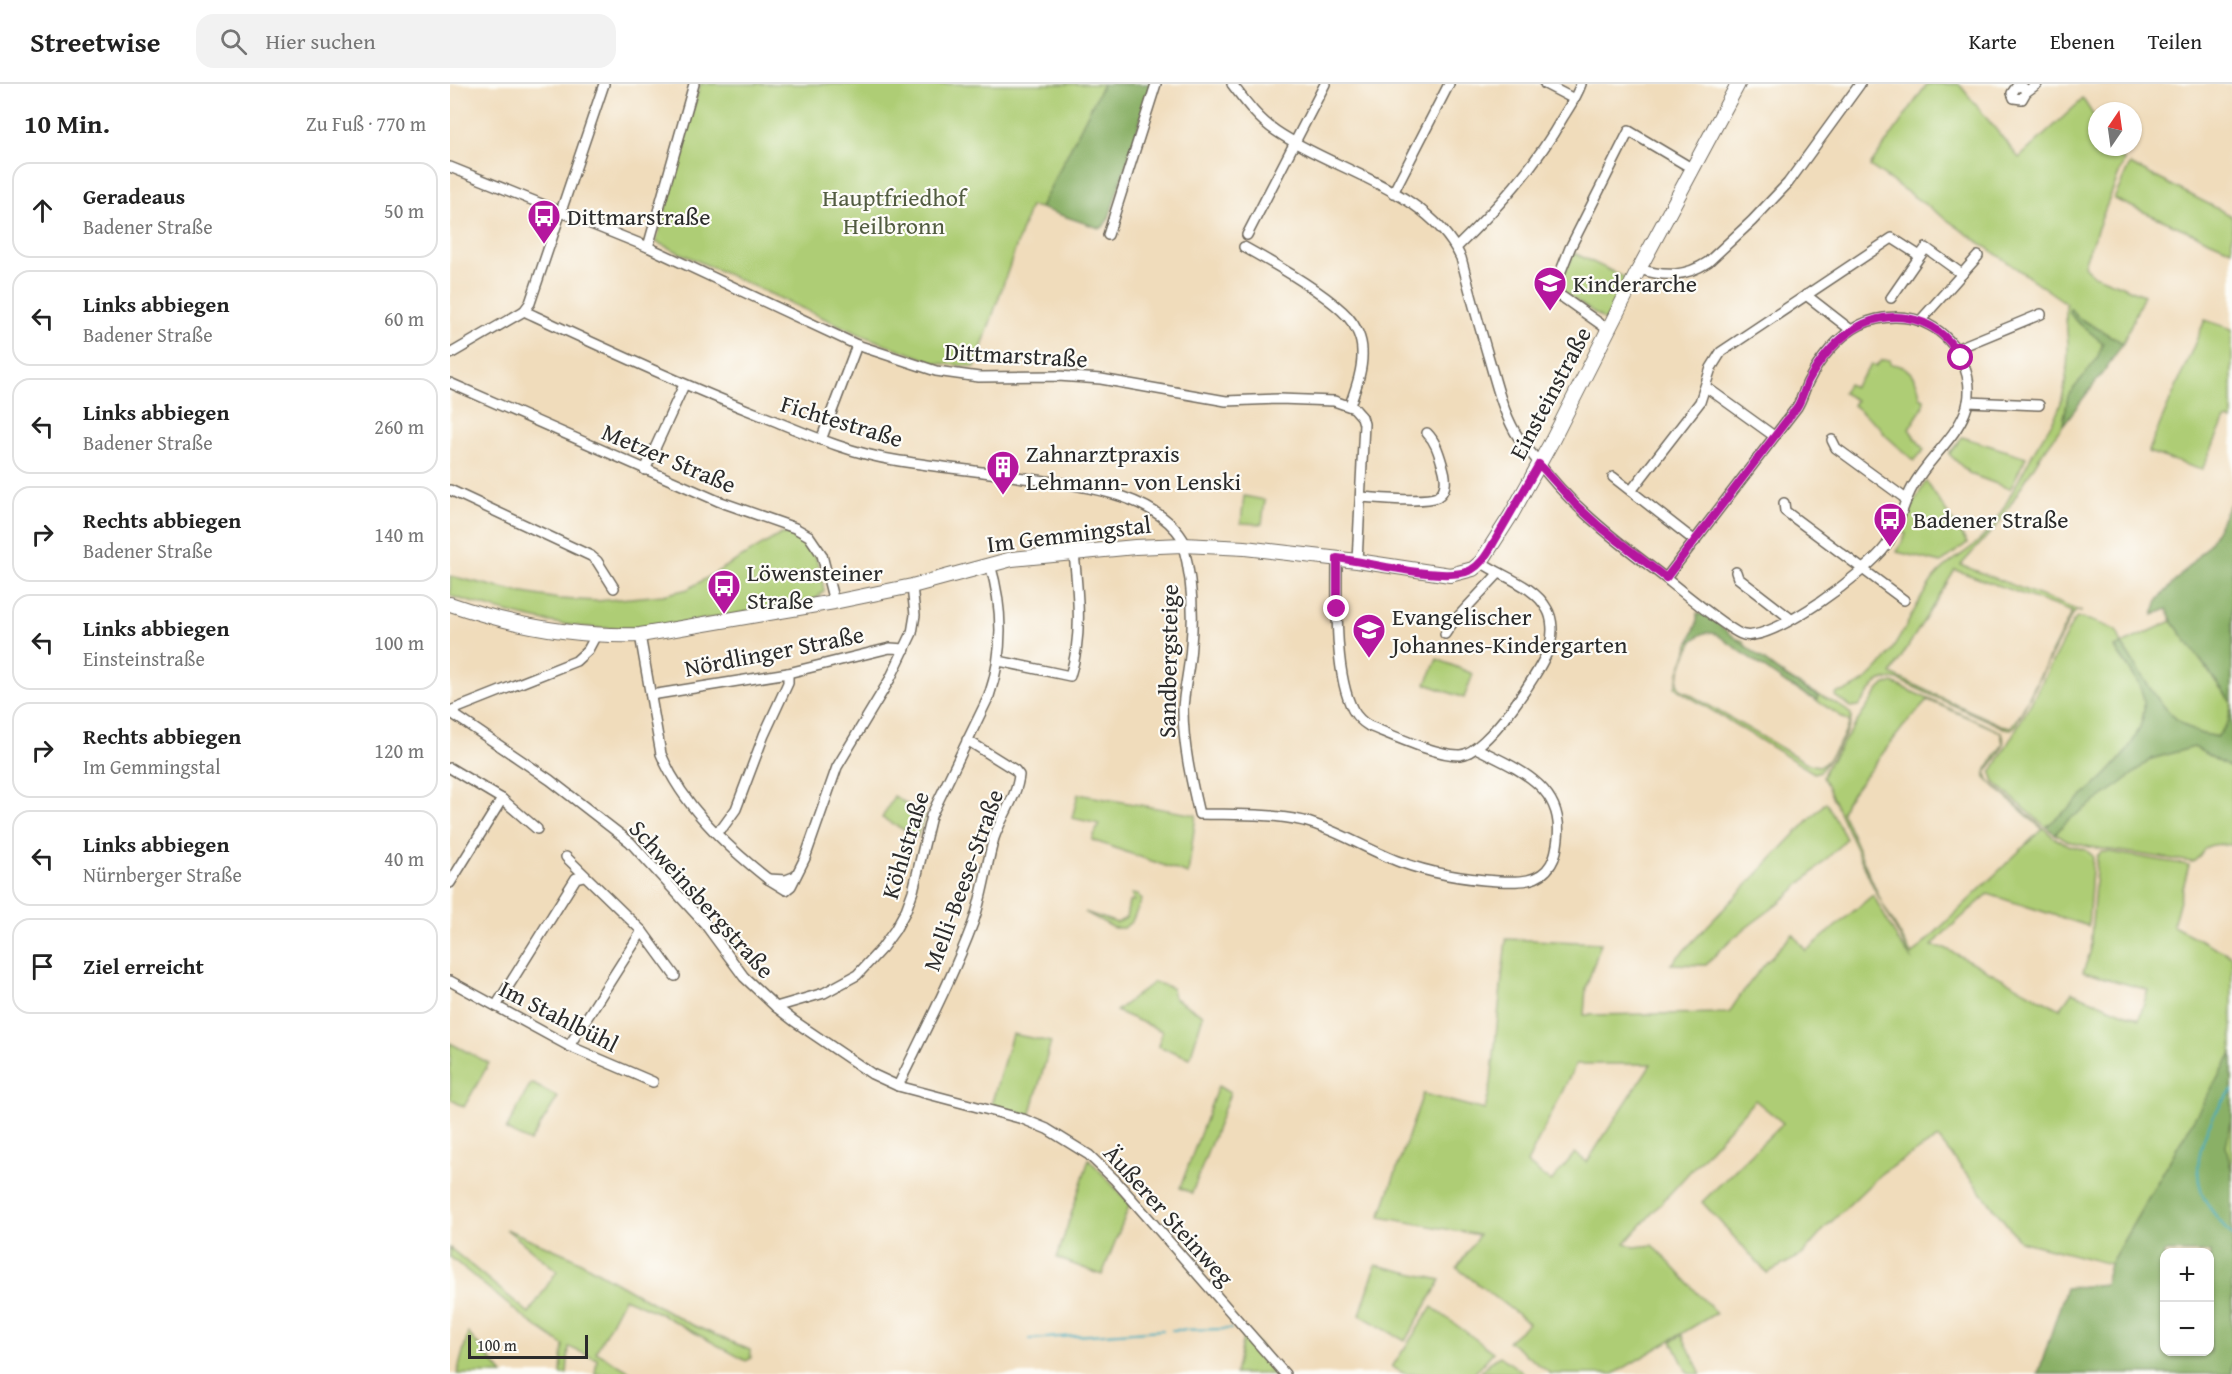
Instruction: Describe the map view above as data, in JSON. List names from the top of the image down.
{
  "streets": {
    "street": [
      "Dittmarstraße",
      "Einsteinstraße",
      "Fichtestraße",
      "Metzer Straße",
      "Im Gemmingstal",
      "Nördlinger Straße",
      "Sandbergsteige",
      "Köhlstraße",
      "Melli-Beese-Straße",
      "Schweinsbergstraße",
      "Im Stahlbühl",
      "Äußerer Steinweg"
    ]
  },
  "crossings": [
    ["Einsteinstraße", "Im Gemmingstal"],
    ["Fichtestraße", "Im Gemmingstal"],
    ["Fichtestraße", "Sandbergsteige"],
    ["Metzer Straße", "Im Gemmingstal"],
    ["Im Gemmingstal", "Sandbergsteige"],
    ["Im Gemmingstal", "Köhlstraße"],
    ["Köhlstraße", "Melli-Beese-Straße"],
    ["Köhlstraße", "Schweinsbergstraße"],
    ["Melli-Beese-Straße", "Schweinsbergstraße"],
    ["Melli-Beese-Straße", "Äußerer Steinweg"],
    ["Schweinsbergstraße", "Äußerer Steinweg"]
  ],
  "parks": ["Hauptfriedhof Heilbronn"],
  "places": {
    "bus stop": ["Dittmarstraße", "Badener Straße", "Löwensteiner Straße"],
    "school or university": ["Kinderarche", "Evangelischer Johannes-Kindergarten"],
    "building": ["Zahnarztpraxis Lehmann- von Lenski"]
  },
  "scale_bar": "100 m",
  "north": "top",
  "page": {
    "header": "Streetwise",
    "search": "Hier suchen",
    "nav": ["Karte", "Ebenen", "Teilen"],
    "heading": ["10 Min.", "Zu Fuß · 770 m"],
    "list": [
      ["Geradeaus", "Badener Straße", "50 m"],
      ["Links abbiegen", "Badener Straße", "60 m"],
      ["Links abbiegen", "Badener Straße", "260 m"],
      ["Rechts abbiegen", "Badener Straße", "140 m"],
      ["Links abbiegen", "Einsteinstraße", "100 m"],
      ["Rechts abbiegen", "Im Gemmingstal", "120 m"],
      ["Links abbiegen", "Nürnberger Straße", "40 m"],
      "Ziel erreicht"
    ],
    "map_buttons": ["+", "−"],
    "scale": "100 m"
  }
}
